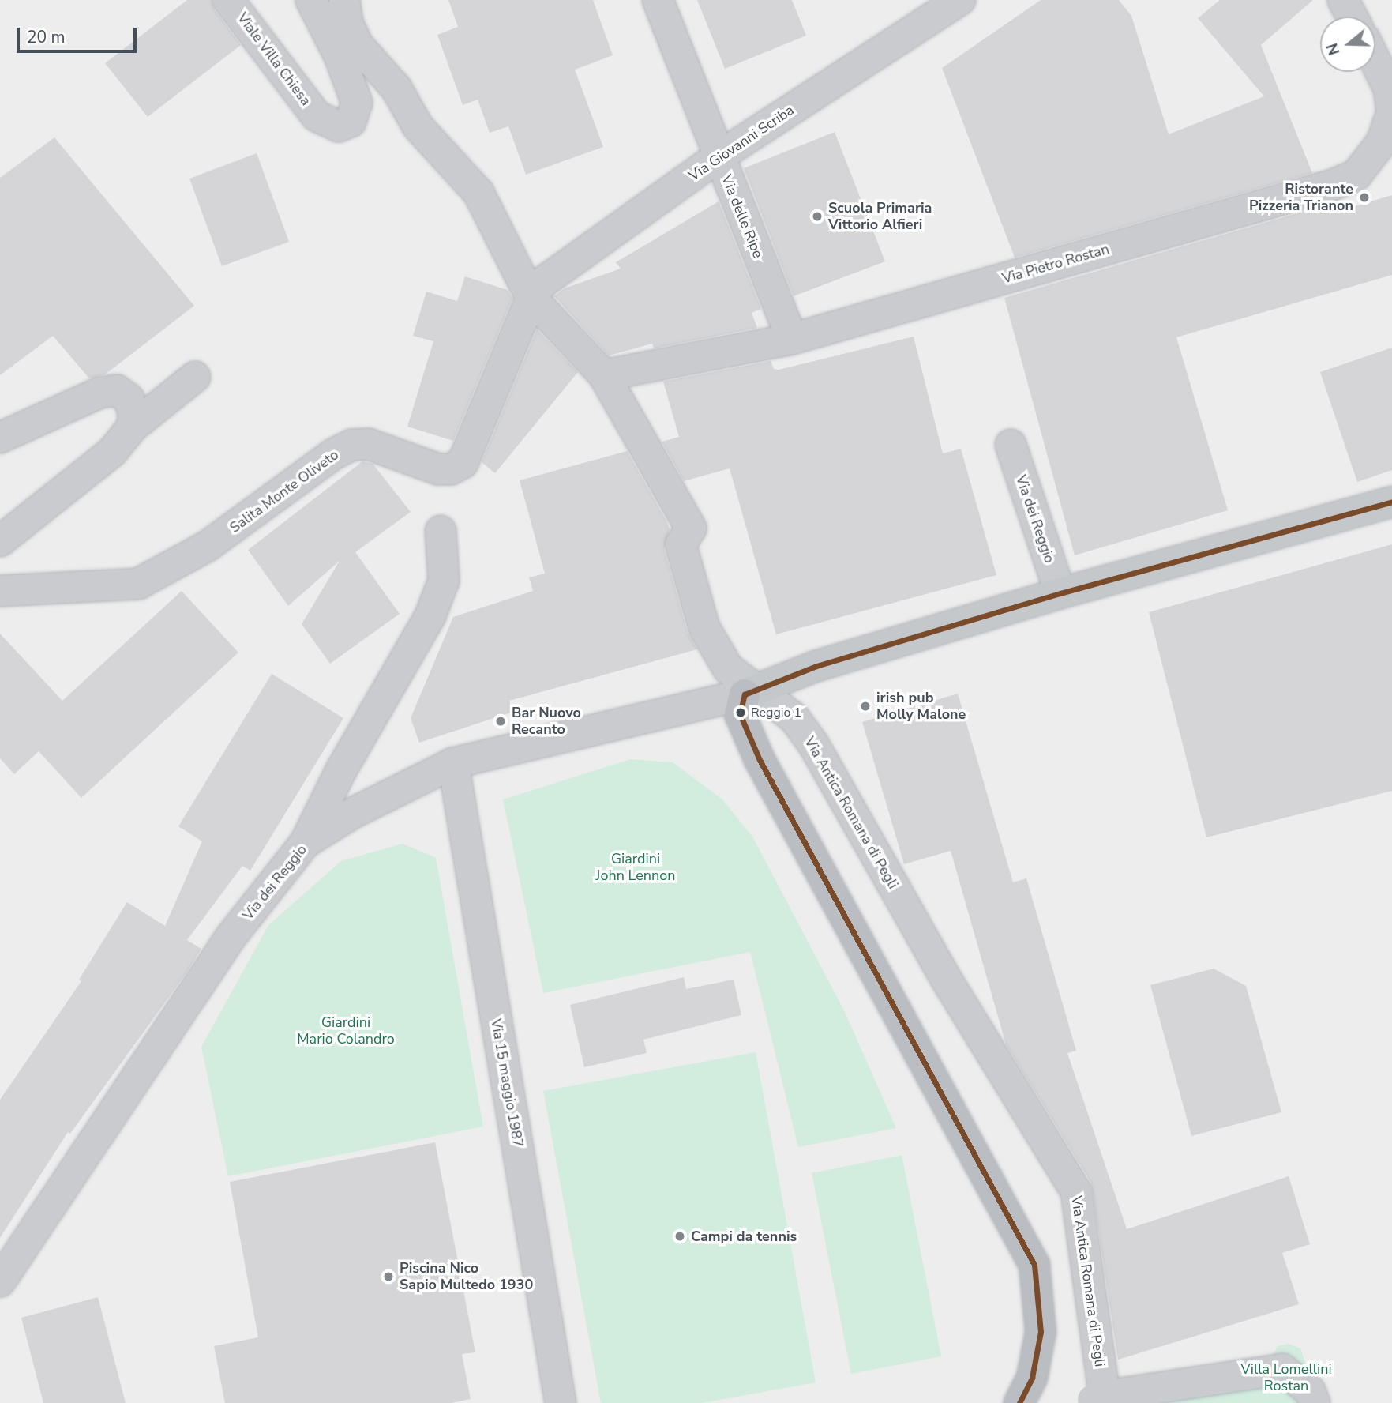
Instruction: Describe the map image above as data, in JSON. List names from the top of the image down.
{
  "streets": {
    "street": [
      "Viale Villa Chiesa",
      "Via Giovanni Scriba",
      "Via delle Ripe",
      "Via Pietro Rostan",
      "Salita Monte Oliveto",
      "Via dei Reggio",
      "Via Antica Romana di Pegli",
      "Via 15 maggio 1987"
    ]
  },
  "crossings": [
    ["Via Giovanni Scriba", "Via delle Ripe"],
    ["Via Giovanni Scriba", "Salita Monte Oliveto"],
    ["Via Giovanni Scriba", "Via Antica Romana di Pegli"],
    ["Via delle Ripe", "Via Pietro Rostan"],
    ["Via Pietro Rostan", "Via Antica Romana di Pegli"],
    ["Salita Monte Oliveto", "Via Antica Romana di Pegli"],
    ["Via dei Reggio", "Via Antica Romana di Pegli"],
    ["Via dei Reggio", "Via 15 maggio 1987"]
  ],
  "parks": ["Giardini John Lennon", "Giardini Mario Colandro", "Villa Lomellini Rostan"],
  "places": [
    "Ristorante Pizzeria Trianon",
    "Scuola Primaria Vittorio Alfieri",
    "irish pub Molly Malone",
    "Reggio 1",
    "Bar Nuovo Recanto",
    "Campi da tennis",
    "Piscina Nico Sapio Multedo 1930"
  ],
  "scale_bar": "20 m",
  "north": "left"
}
